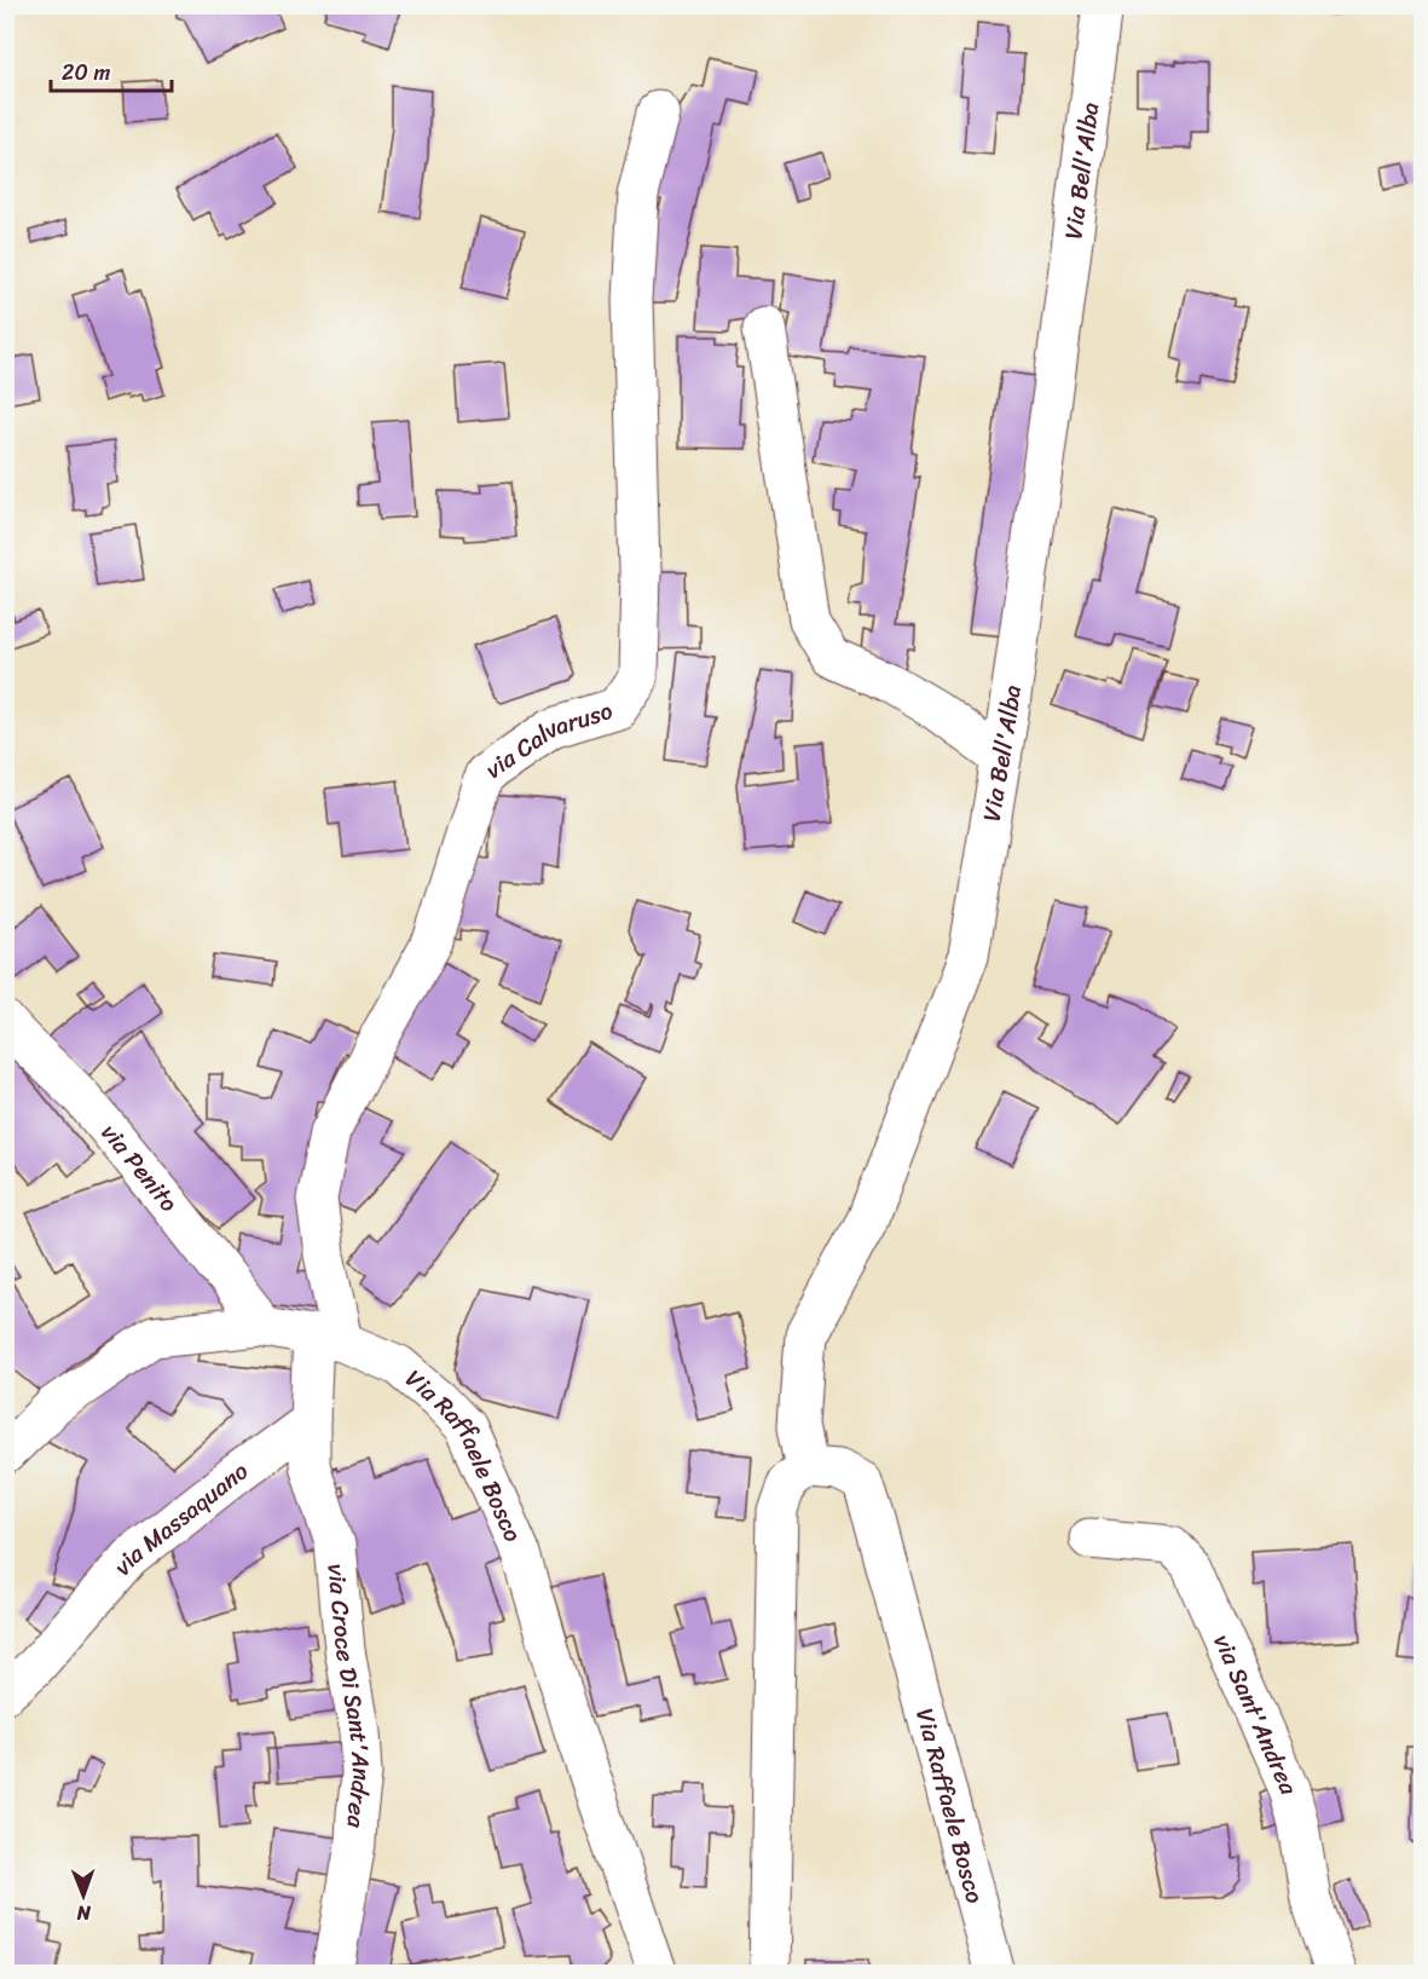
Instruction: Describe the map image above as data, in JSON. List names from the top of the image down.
{
  "streets": {
    "street": [
      "Via Bell'Alba",
      "via Calvaruso",
      "via Penito",
      "Via Raffaele Bosco",
      "via Massaquano",
      "via Croce Di Sant'Andrea",
      "via Sant'Andrea"
    ]
  },
  "crossings": [
    ["Via Bell'Alba", "Via Raffaele Bosco"],
    ["via Calvaruso", "Via Raffaele Bosco"],
    ["via Penito", "Via Raffaele Bosco"],
    ["via Massaquano", "via Croce Di Sant'Andrea"]
  ],
  "scale_bar": "20 m",
  "north": "bottom"
}
